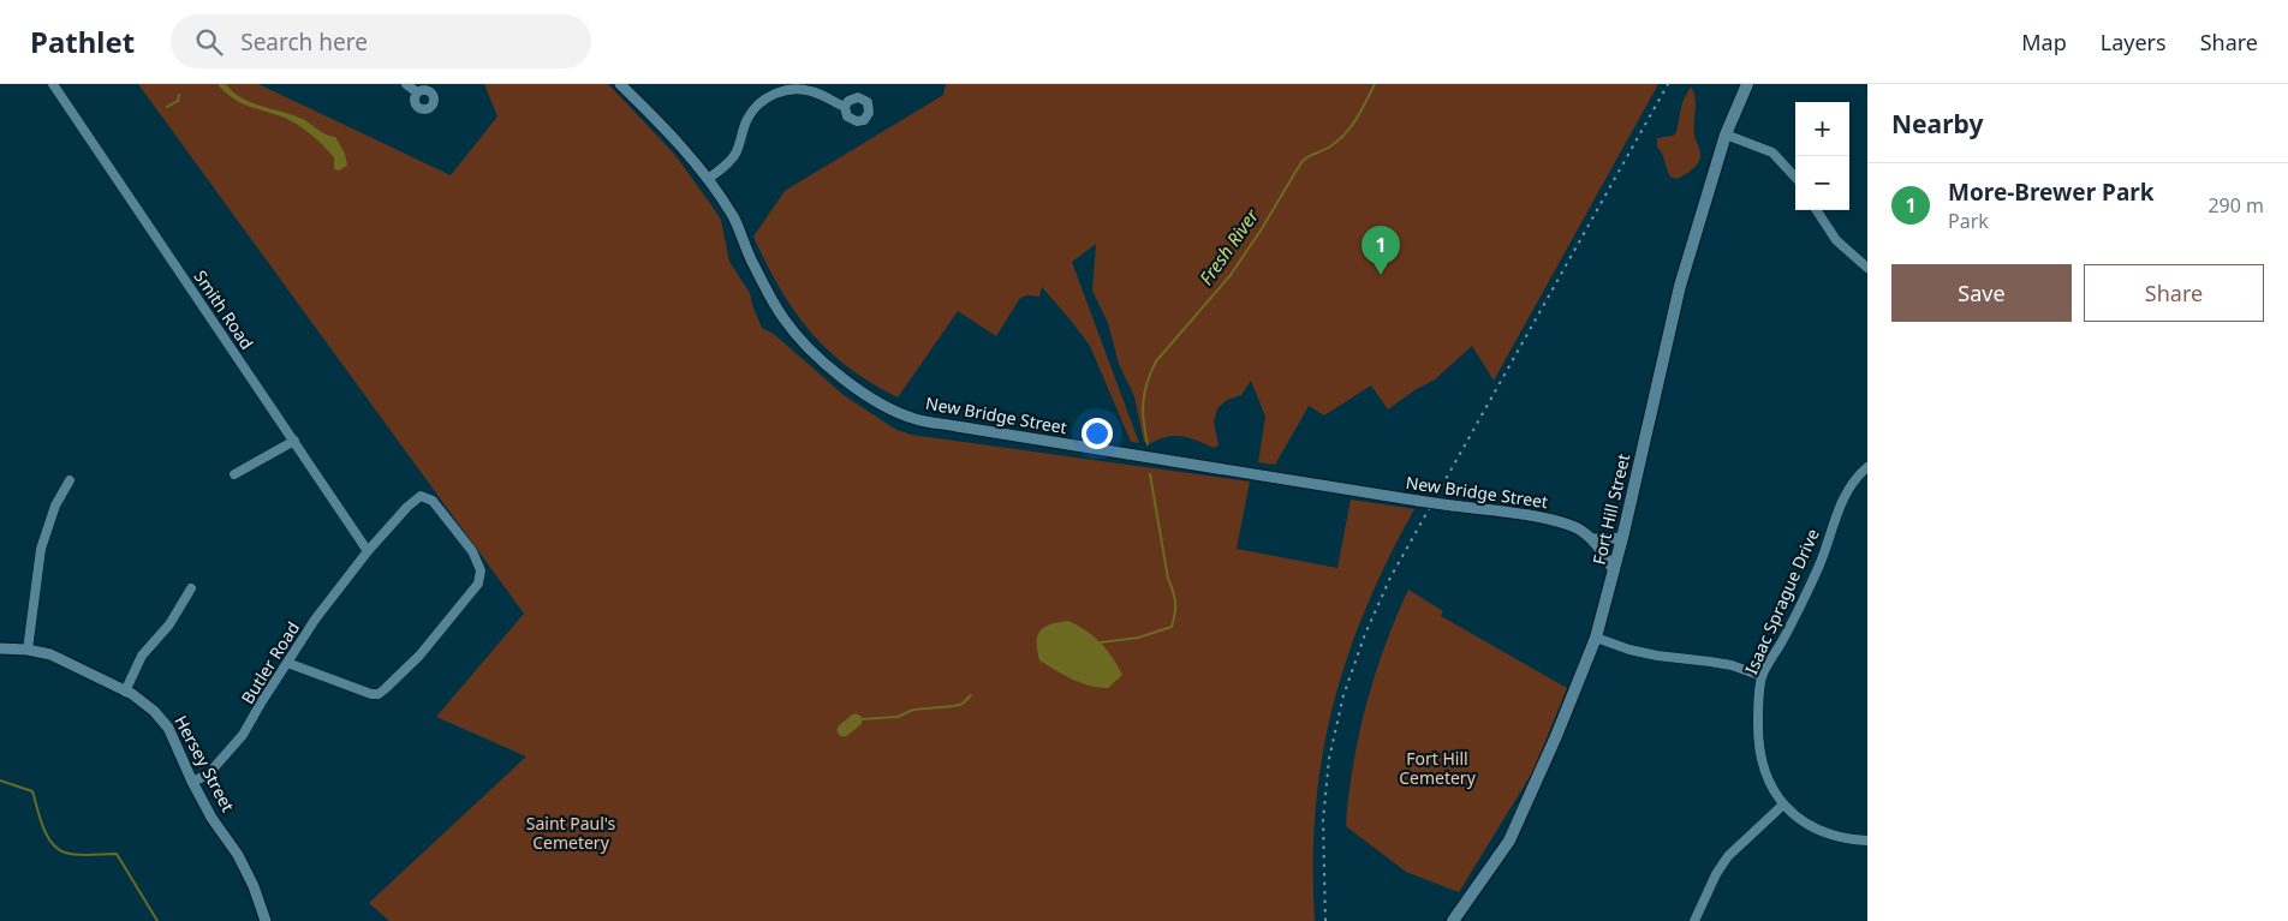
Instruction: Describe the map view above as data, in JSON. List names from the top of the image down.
{
  "streets": {
    "main road": ["Fort Hill Street"],
    "street": [
      "Smith Road",
      "New Bridge Street",
      "Isaac Sprague Drive",
      "Butler Road",
      "Hersey Street"
    ]
  },
  "crossings": [
    ["Smith Road", "Butler Road"],
    ["New Bridge Street", "Fort Hill Street"],
    ["Butler Road", "Hersey Street"]
  ],
  "water": ["Fresh River"],
  "parks": ["Fort Hill Cemetery", "Saint Paul's Cemetery"],
  "page": {
    "header": "Pathlet",
    "search": "Search here",
    "nav": ["Map", "Layers", "Share"],
    "heading": "Nearby",
    "map_buttons": ["+", "−"],
    "list": [
      {
        "mark": "1",
        "name": "More-Brewer Park",
        "note": "Park",
        "value": "290 m"
      }
    ],
    "pins": "1",
    "buttons": ["Save", "Share"]
  }
}
